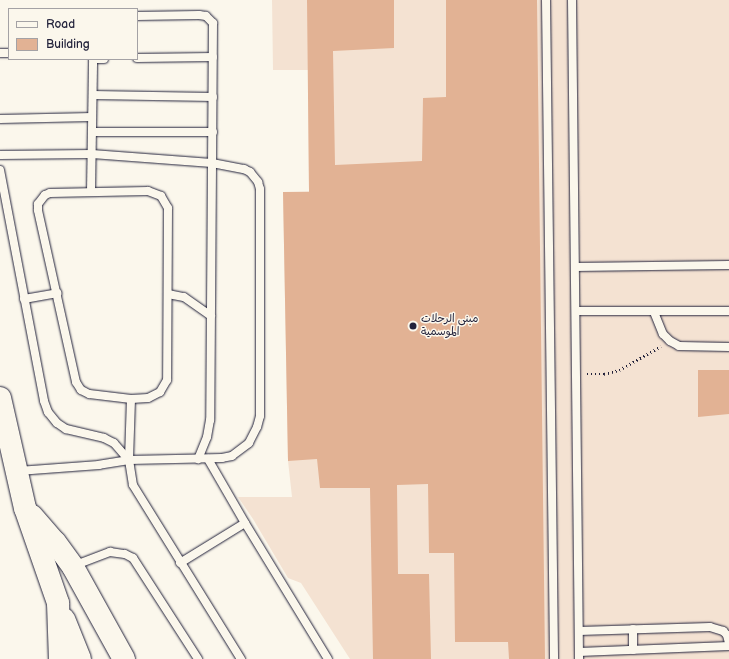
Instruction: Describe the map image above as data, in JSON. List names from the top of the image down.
{
  "places": ["مبنى الرحلات الموسمية"],
  "legend": ["Road", "Building"]
}
